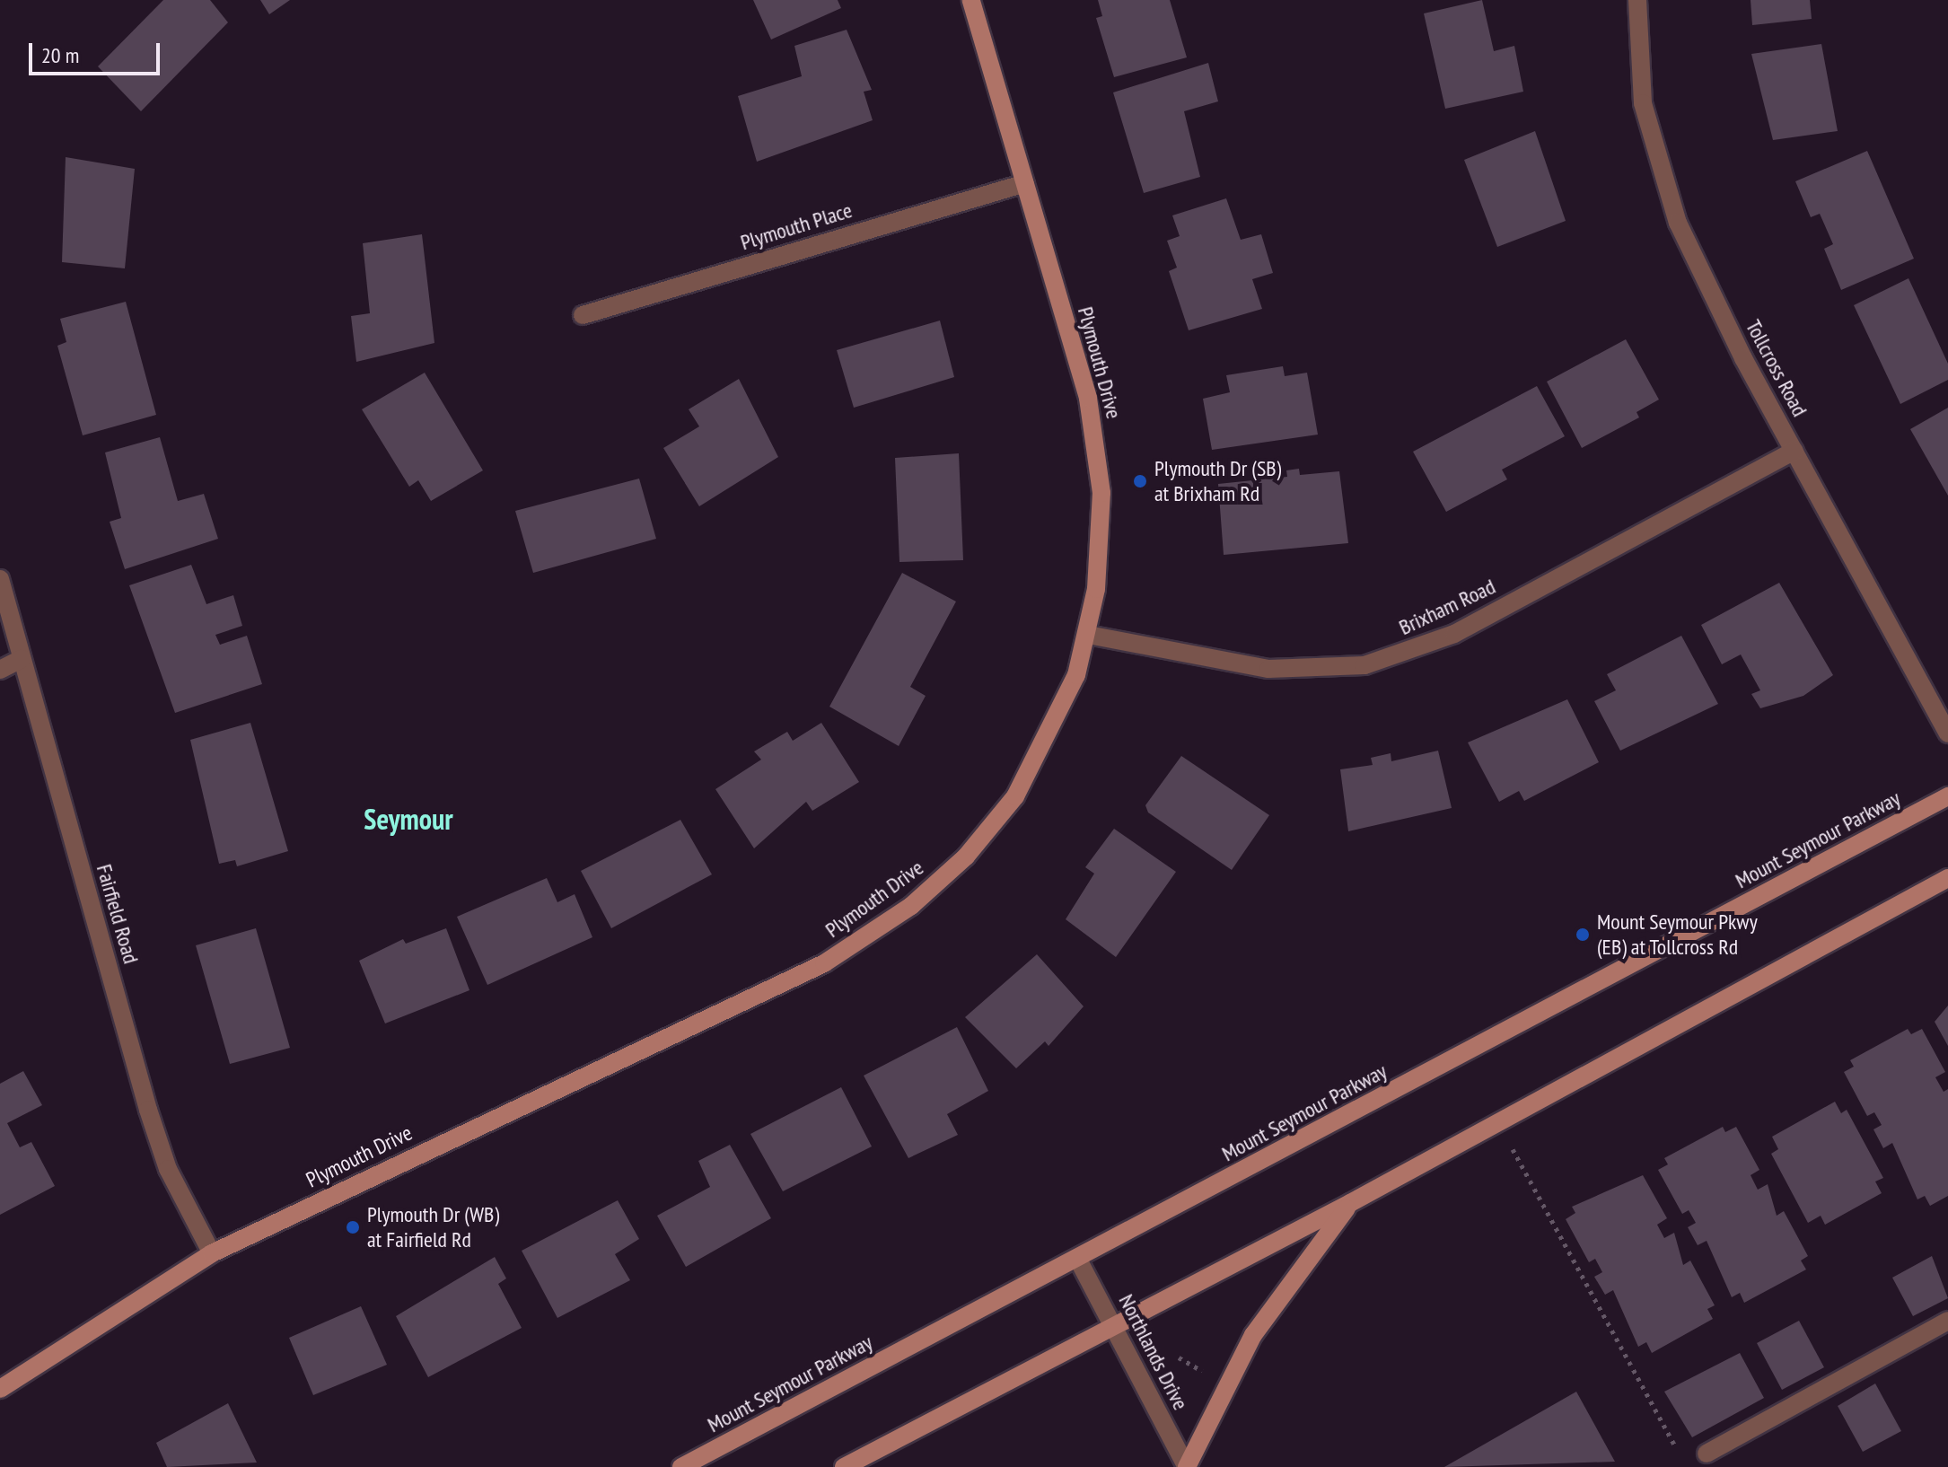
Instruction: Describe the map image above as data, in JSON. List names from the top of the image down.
{
  "streets": {
    "main road": ["Plymouth Drive", "Mount Seymour Parkway"],
    "street": [
      "Plymouth Place",
      "Tollcross Road",
      "Brixham Road",
      "Fairfield Road",
      "Northlands Drive"
    ]
  },
  "crossings": [
    ["Plymouth Place", "Plymouth Drive"],
    ["Plymouth Drive", "Brixham Road"],
    ["Plymouth Drive", "Fairfield Road"],
    ["Tollcross Road", "Brixham Road"],
    ["Mount Seymour Parkway", "Northlands Drive"]
  ],
  "districts": ["Seymour"],
  "places": ["Plymouth Dr (SB) at Brixham Rd", "Mount Seymour Pkwy (EB) at Tollcross Rd", "Plymouth Dr (WB) at Fairfield Rd"],
  "scale_bar": "20 m"
}
